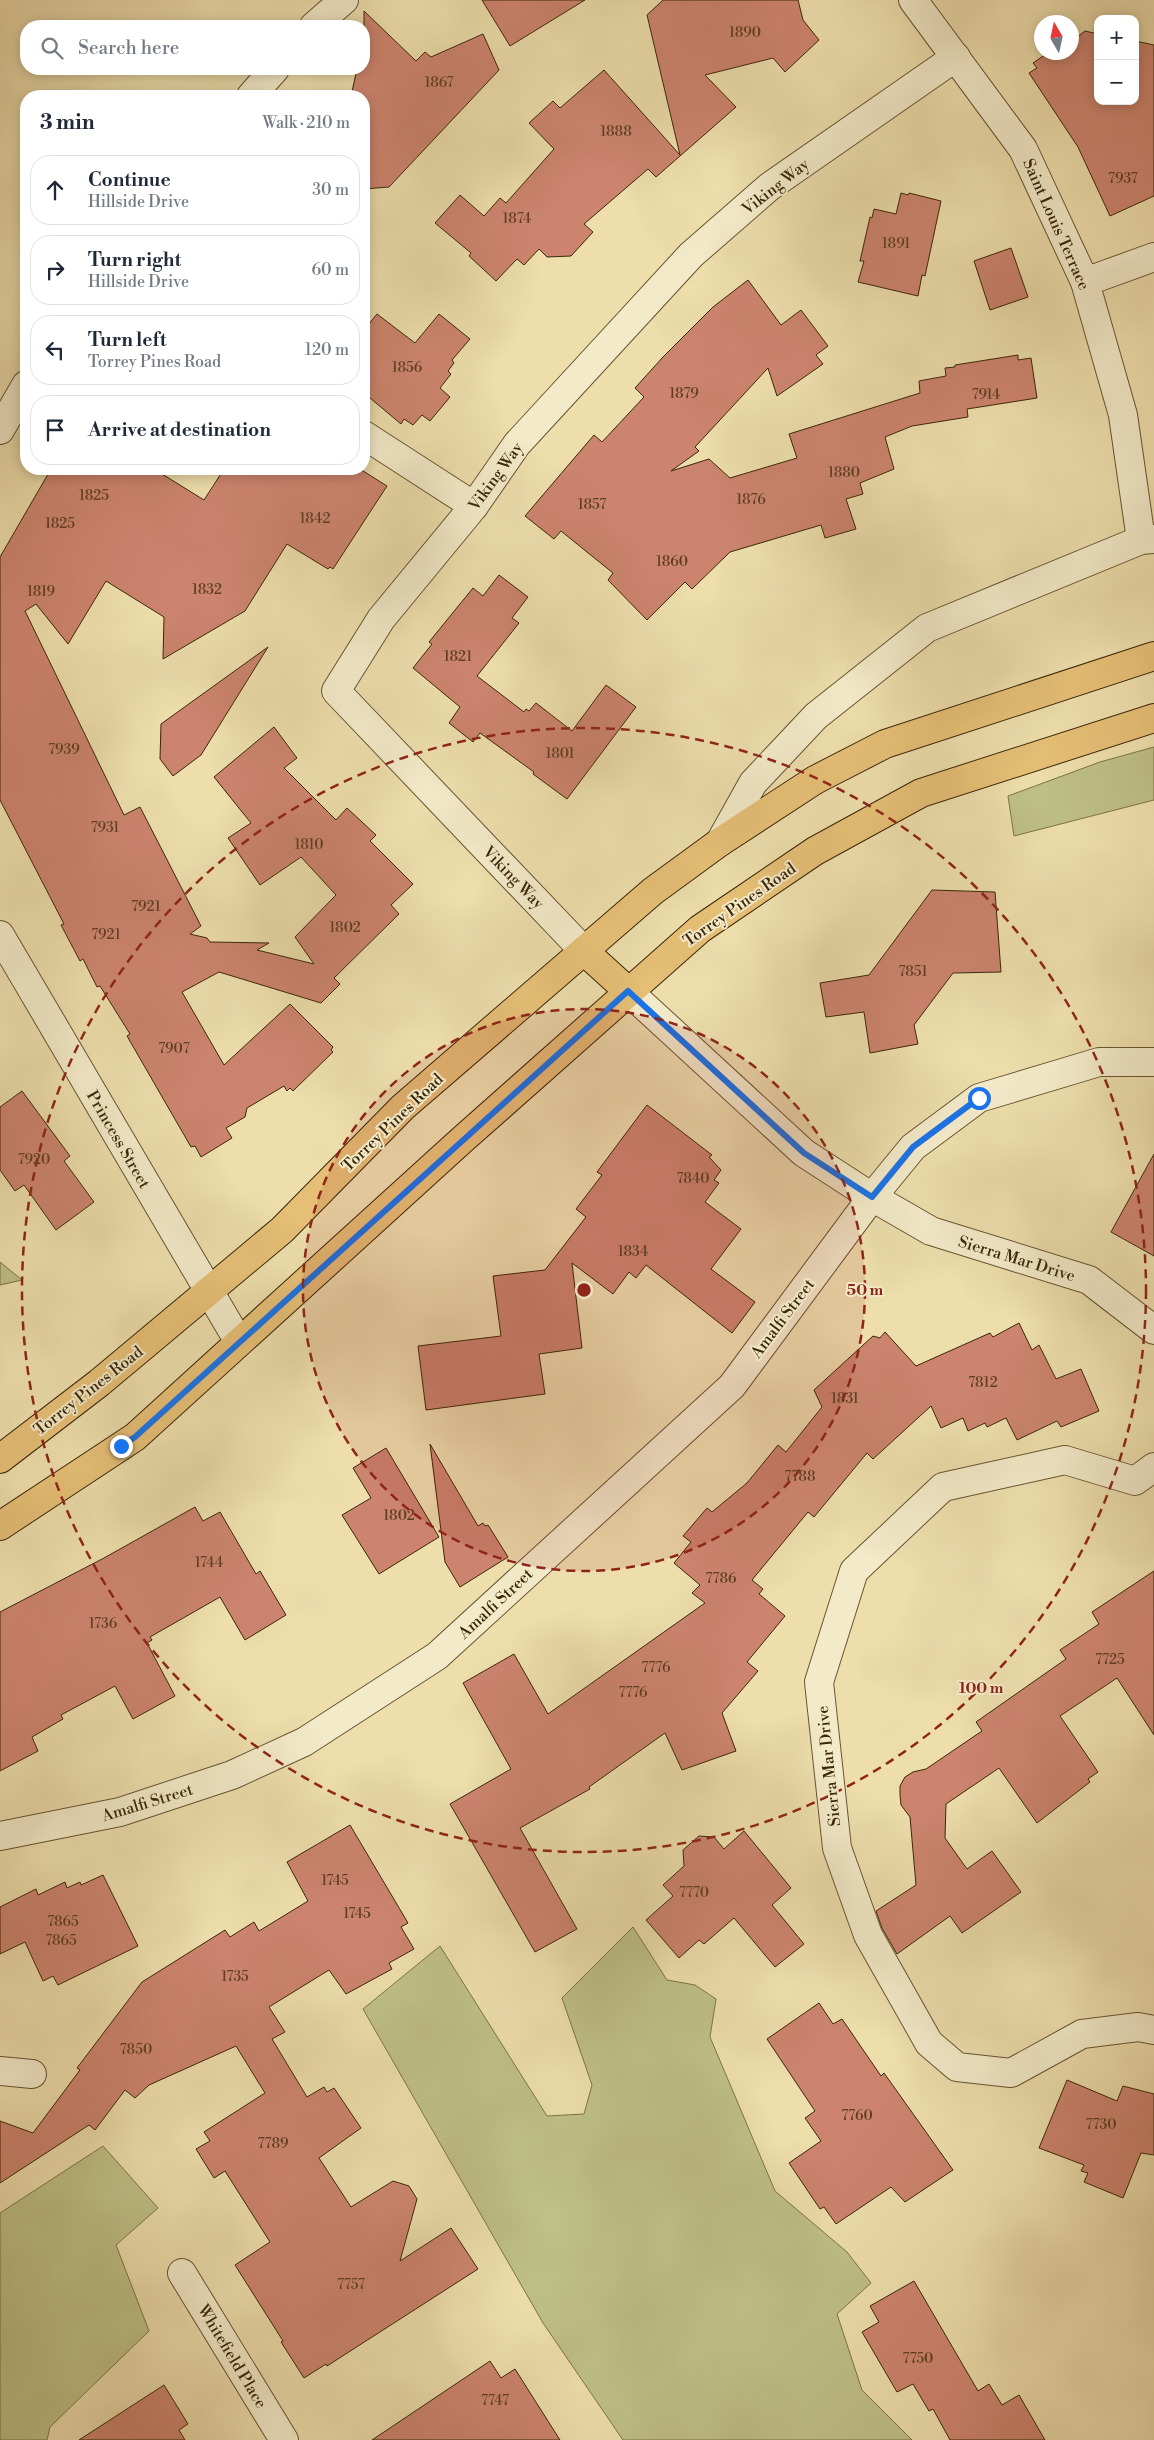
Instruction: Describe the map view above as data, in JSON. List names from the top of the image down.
{
  "streets": {
    "main road": ["Torrey Pines Road"],
    "street": [
      "Viking Way",
      "Saint Louis Terrace",
      "Princess Street",
      "Sierra Mar Drive",
      "Amalfi Street",
      "Whitefield Place"
    ]
  },
  "crossings": [
    ["Viking Way", "Saint Louis Terrace"],
    ["Viking Way", "Torrey Pines Road"],
    ["Torrey Pines Road", "Princess Street"],
    ["Torrey Pines Road", "Sierra Mar Drive"],
    ["Sierra Mar Drive", "Amalfi Street"]
  ],
  "house_numbers": [
    "1890",
    "1867",
    "1888",
    "7937",
    "1874",
    "1891",
    "1856",
    "1879",
    "7914",
    "1880",
    "1825",
    "1876",
    "1857",
    "1842",
    "1825",
    "1860",
    "1832",
    "1819",
    "1821",
    "7939",
    "1801",
    "7931",
    "1810",
    "7921",
    "1802",
    "7921",
    "7851",
    "7907",
    "7920",
    "7840",
    "1834",
    "7812",
    "1831",
    "7788",
    "1802",
    "1744",
    "7786",
    "1736",
    "7725",
    "7776",
    "7776",
    "1745",
    "7770",
    "1745",
    "7865",
    "7865",
    "1735",
    "7850",
    "7760",
    "7730",
    "7789",
    "7757",
    "7750",
    "7747"
  ],
  "north": "top",
  "page": {
    "map_buttons": ["+", "−"],
    "search": "Search here",
    "heading": ["3 min", "Walk · 210 m"],
    "list": [
      ["Continue", "Hillside Drive", "30 m"],
      ["Turn right", "Hillside Drive", "60 m"],
      ["Turn left", "Torrey Pines Road", "120 m"],
      "Arrive at destination"
    ]
  },
  "rings": ["50 m", "100 m"]
}
